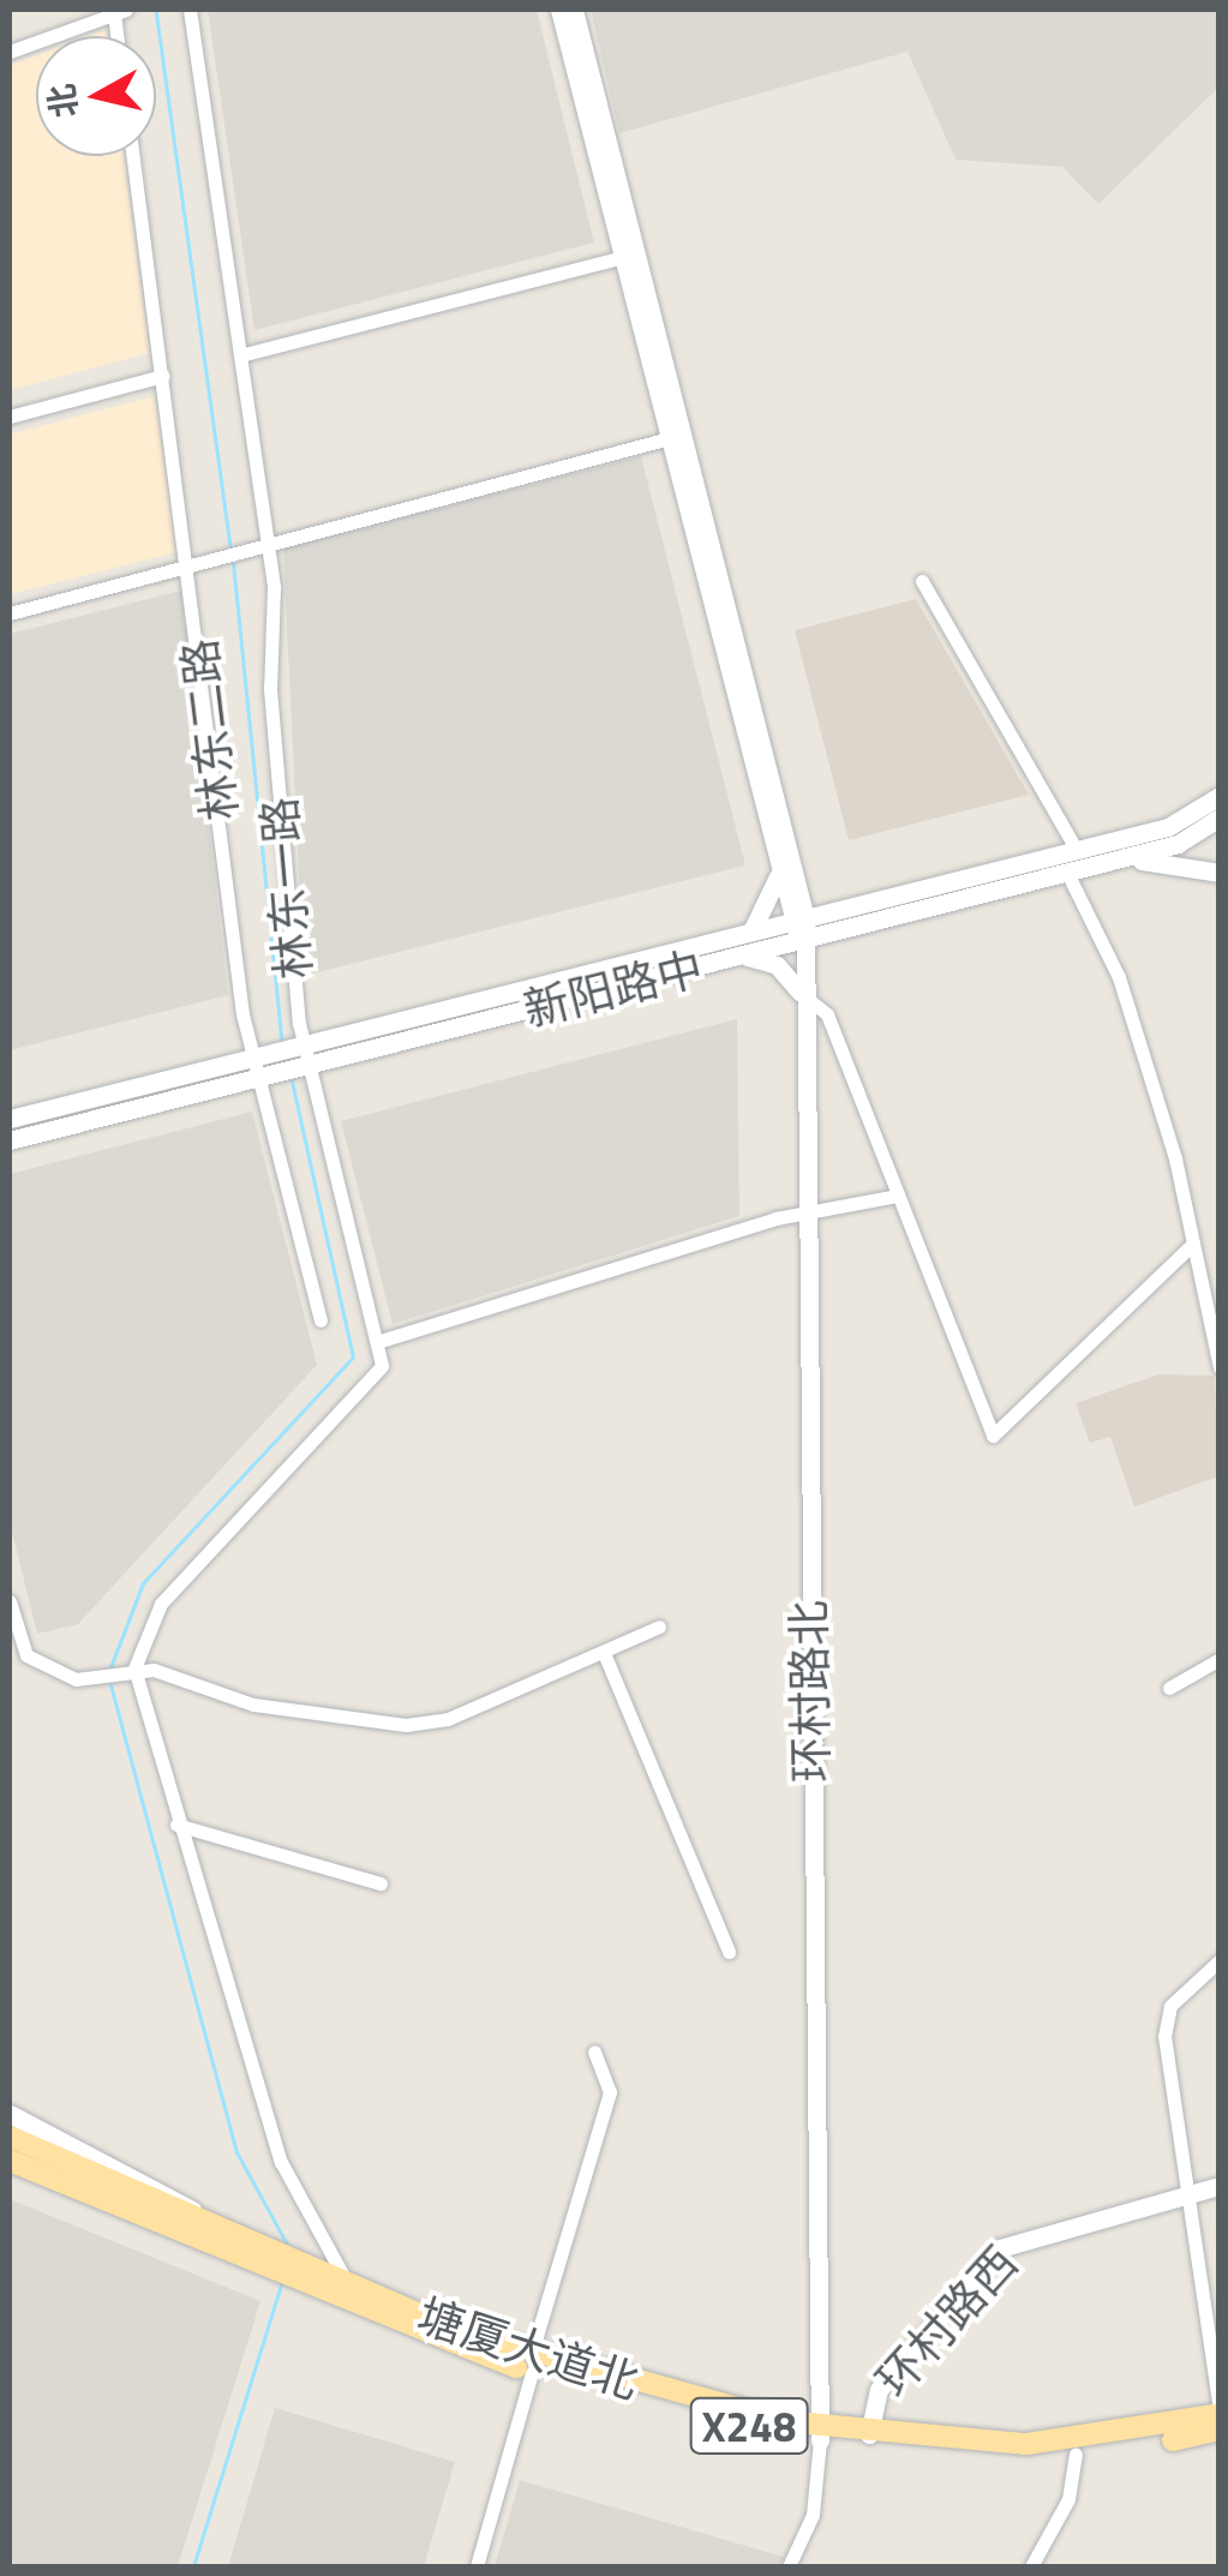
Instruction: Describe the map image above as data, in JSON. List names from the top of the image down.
{
  "streets": {
    "main road": ["塘厦大道北", "X248"],
    "street": [
      "林东二路",
      "林东一路",
      "新阳路中",
      "环村路北",
      "环村路西"
    ]
  },
  "crossings": [
    ["林东二路", "新阳路中"],
    ["林东一路", "新阳路中"],
    ["新阳路中", "环村路北"],
    ["环村路北", "塘厦大道北"],
    ["环村路西", "塘厦大道北"]
  ],
  "north": "left"
}
